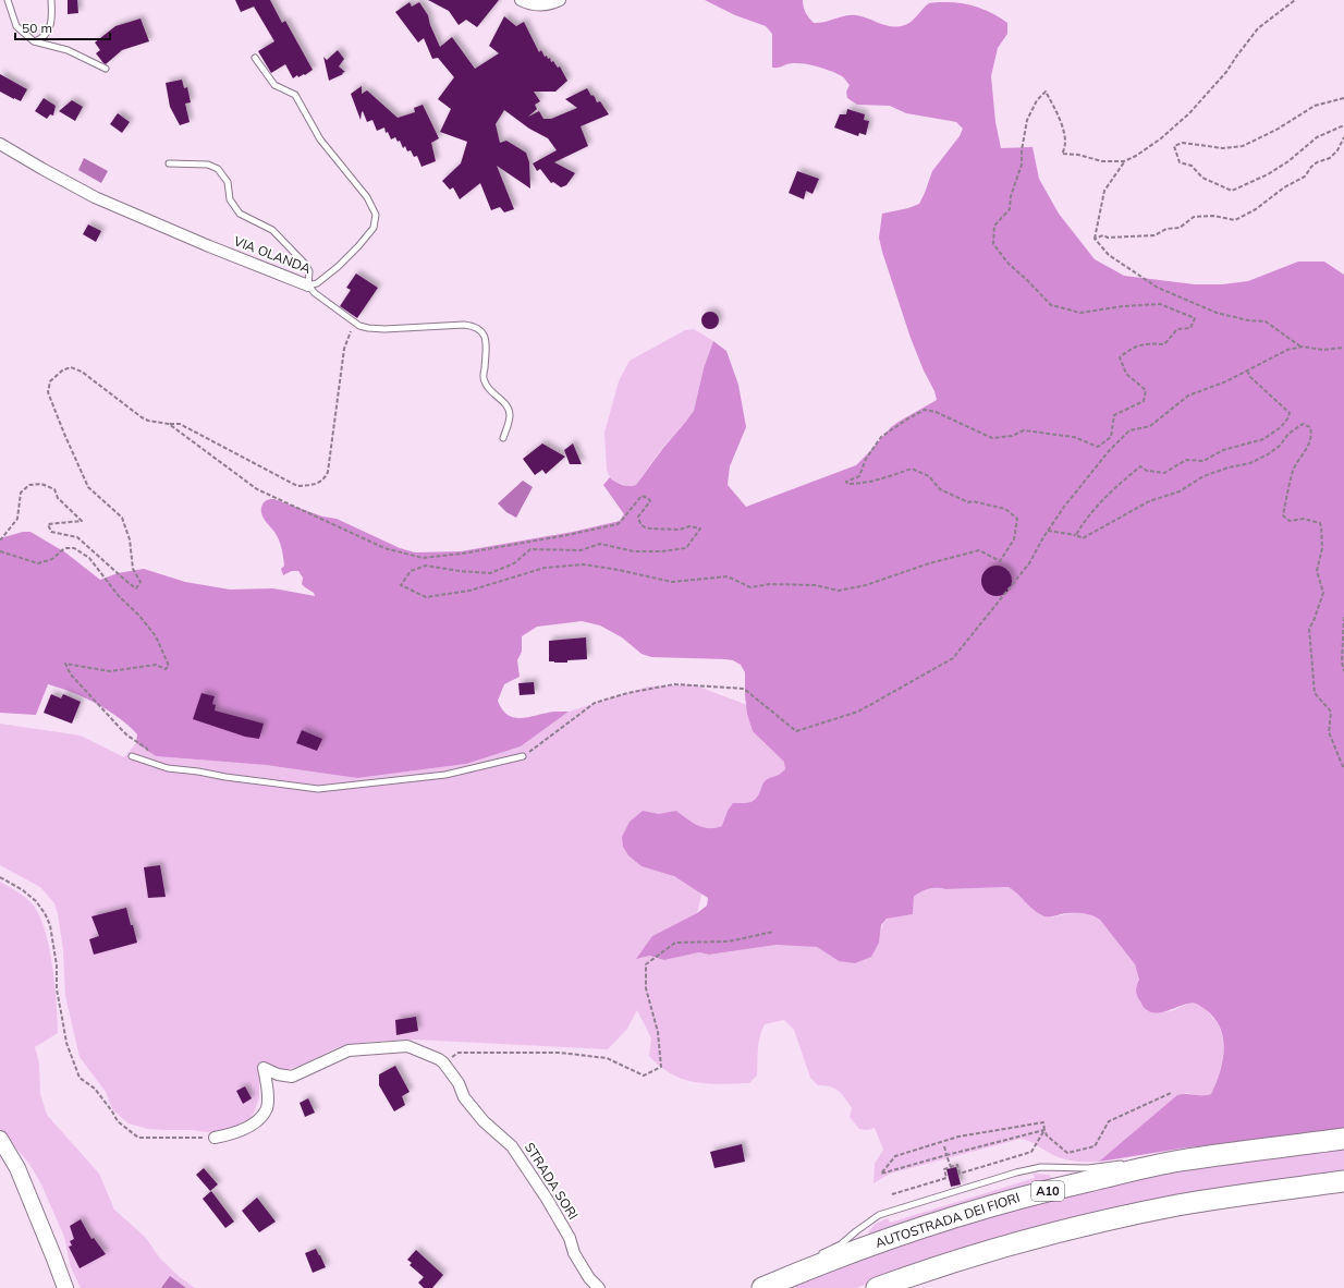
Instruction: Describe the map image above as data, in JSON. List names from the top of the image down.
{
  "streets": {
    "highway": ["A10", "AUTOSTRADA DEI FIORI"],
    "street": ["VIA OLANDA", "STRADA SORI"]
  },
  "scale_bar": "50 m"
}
